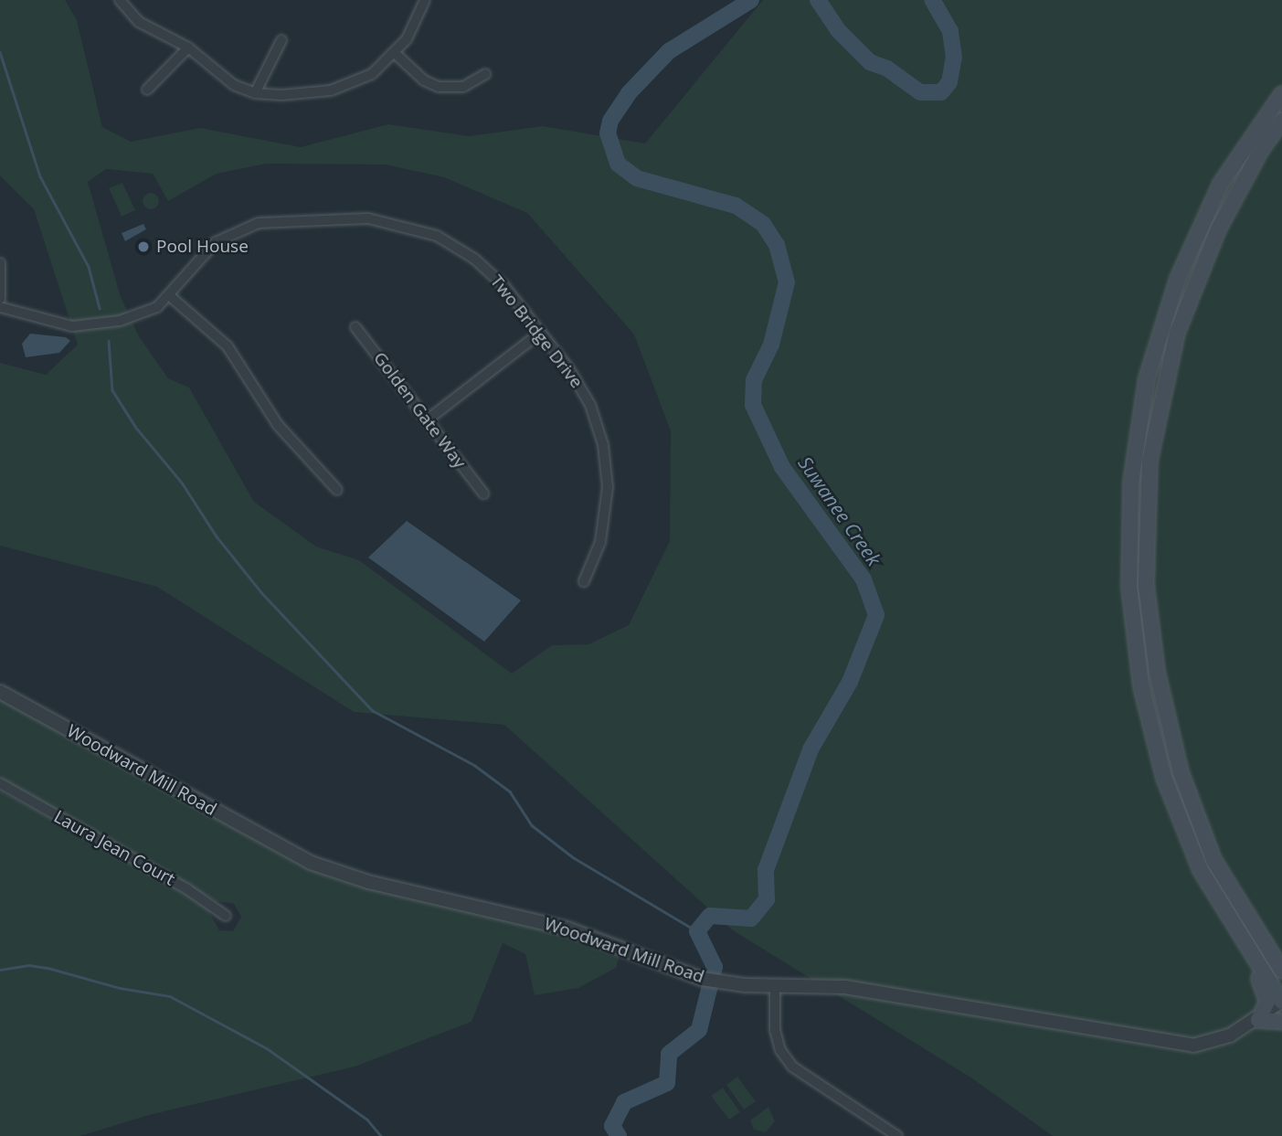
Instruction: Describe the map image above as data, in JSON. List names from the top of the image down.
{
  "streets": {
    "street": [
      "Two Bridge Drive",
      "Golden Gate Way",
      "Woodward Mill Road",
      "Laura Jean Court"
    ]
  },
  "water": ["Suwanee Creek"],
  "places": ["Pool House"]
}
